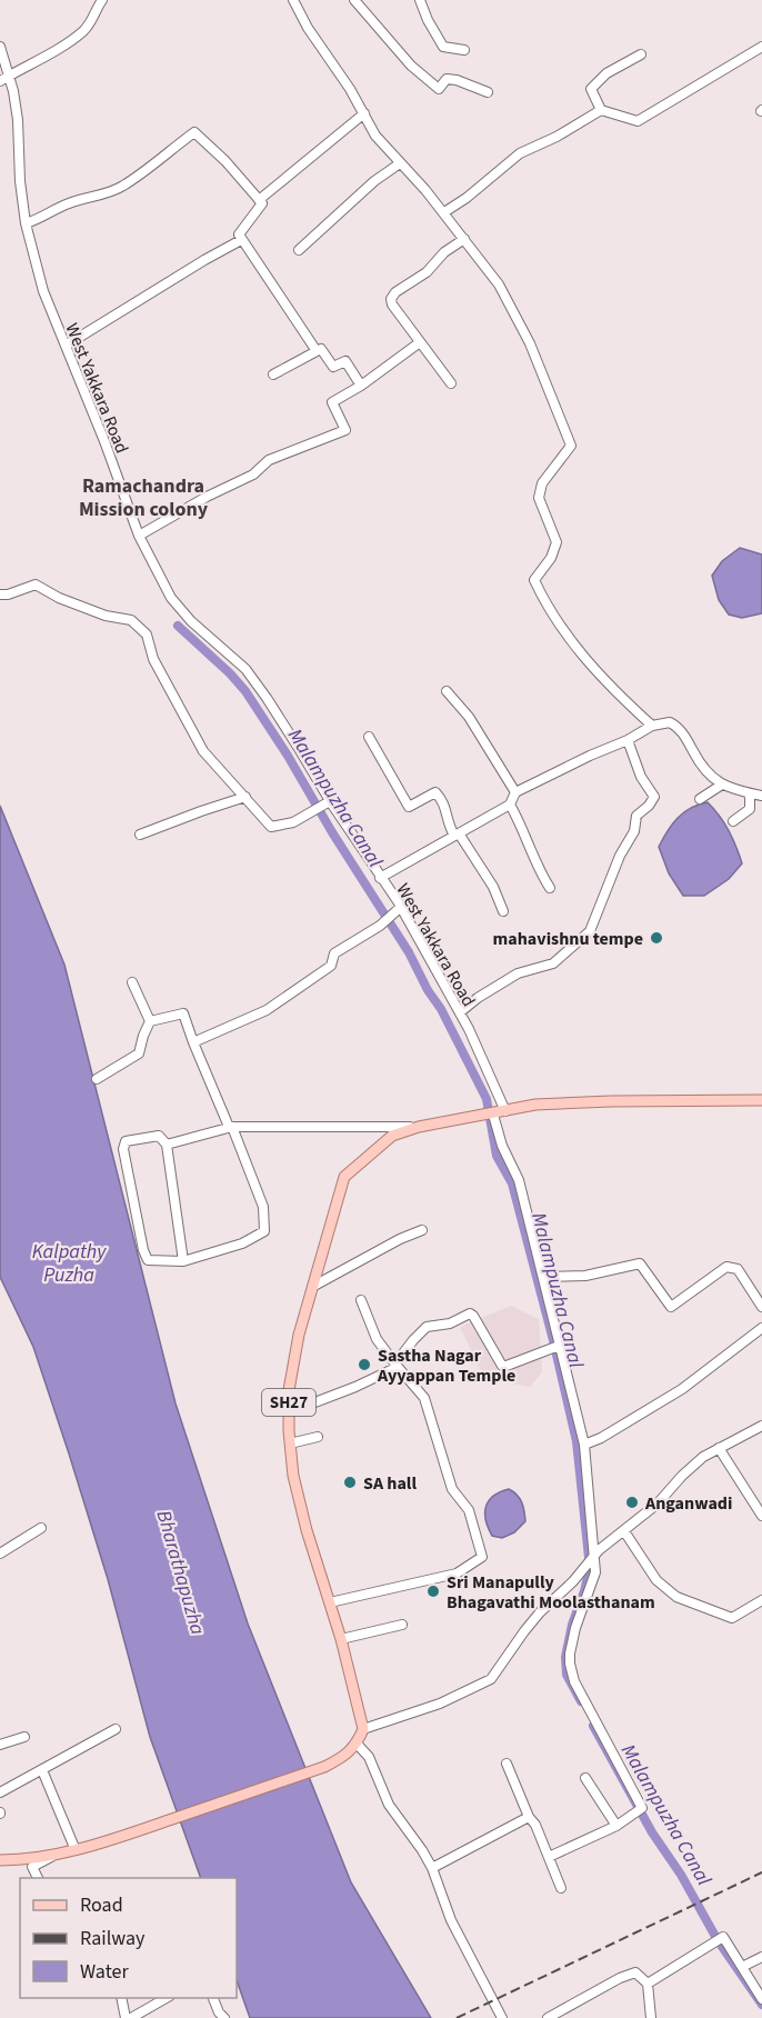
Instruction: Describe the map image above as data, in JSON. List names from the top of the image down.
{
  "streets": {
    "main road": ["SH27"],
    "street": ["West Yakkara Road"]
  },
  "crossings": [
    ["West Yakkara Road", "SH27"]
  ],
  "districts": ["Ramachandra Mission colony"],
  "water": ["Malampuzha Canal", "Kalpathy Puzha", "Bharathapuzha"],
  "places": [
    "mahavishnu tempe",
    "Sastha Nagar Ayyappan Temple",
    "SA hall",
    "Anganwadi",
    "Sri Manapully Bhagavathi Moolasthanam"
  ],
  "legend": ["Road", "Railway", "Water"]
}
